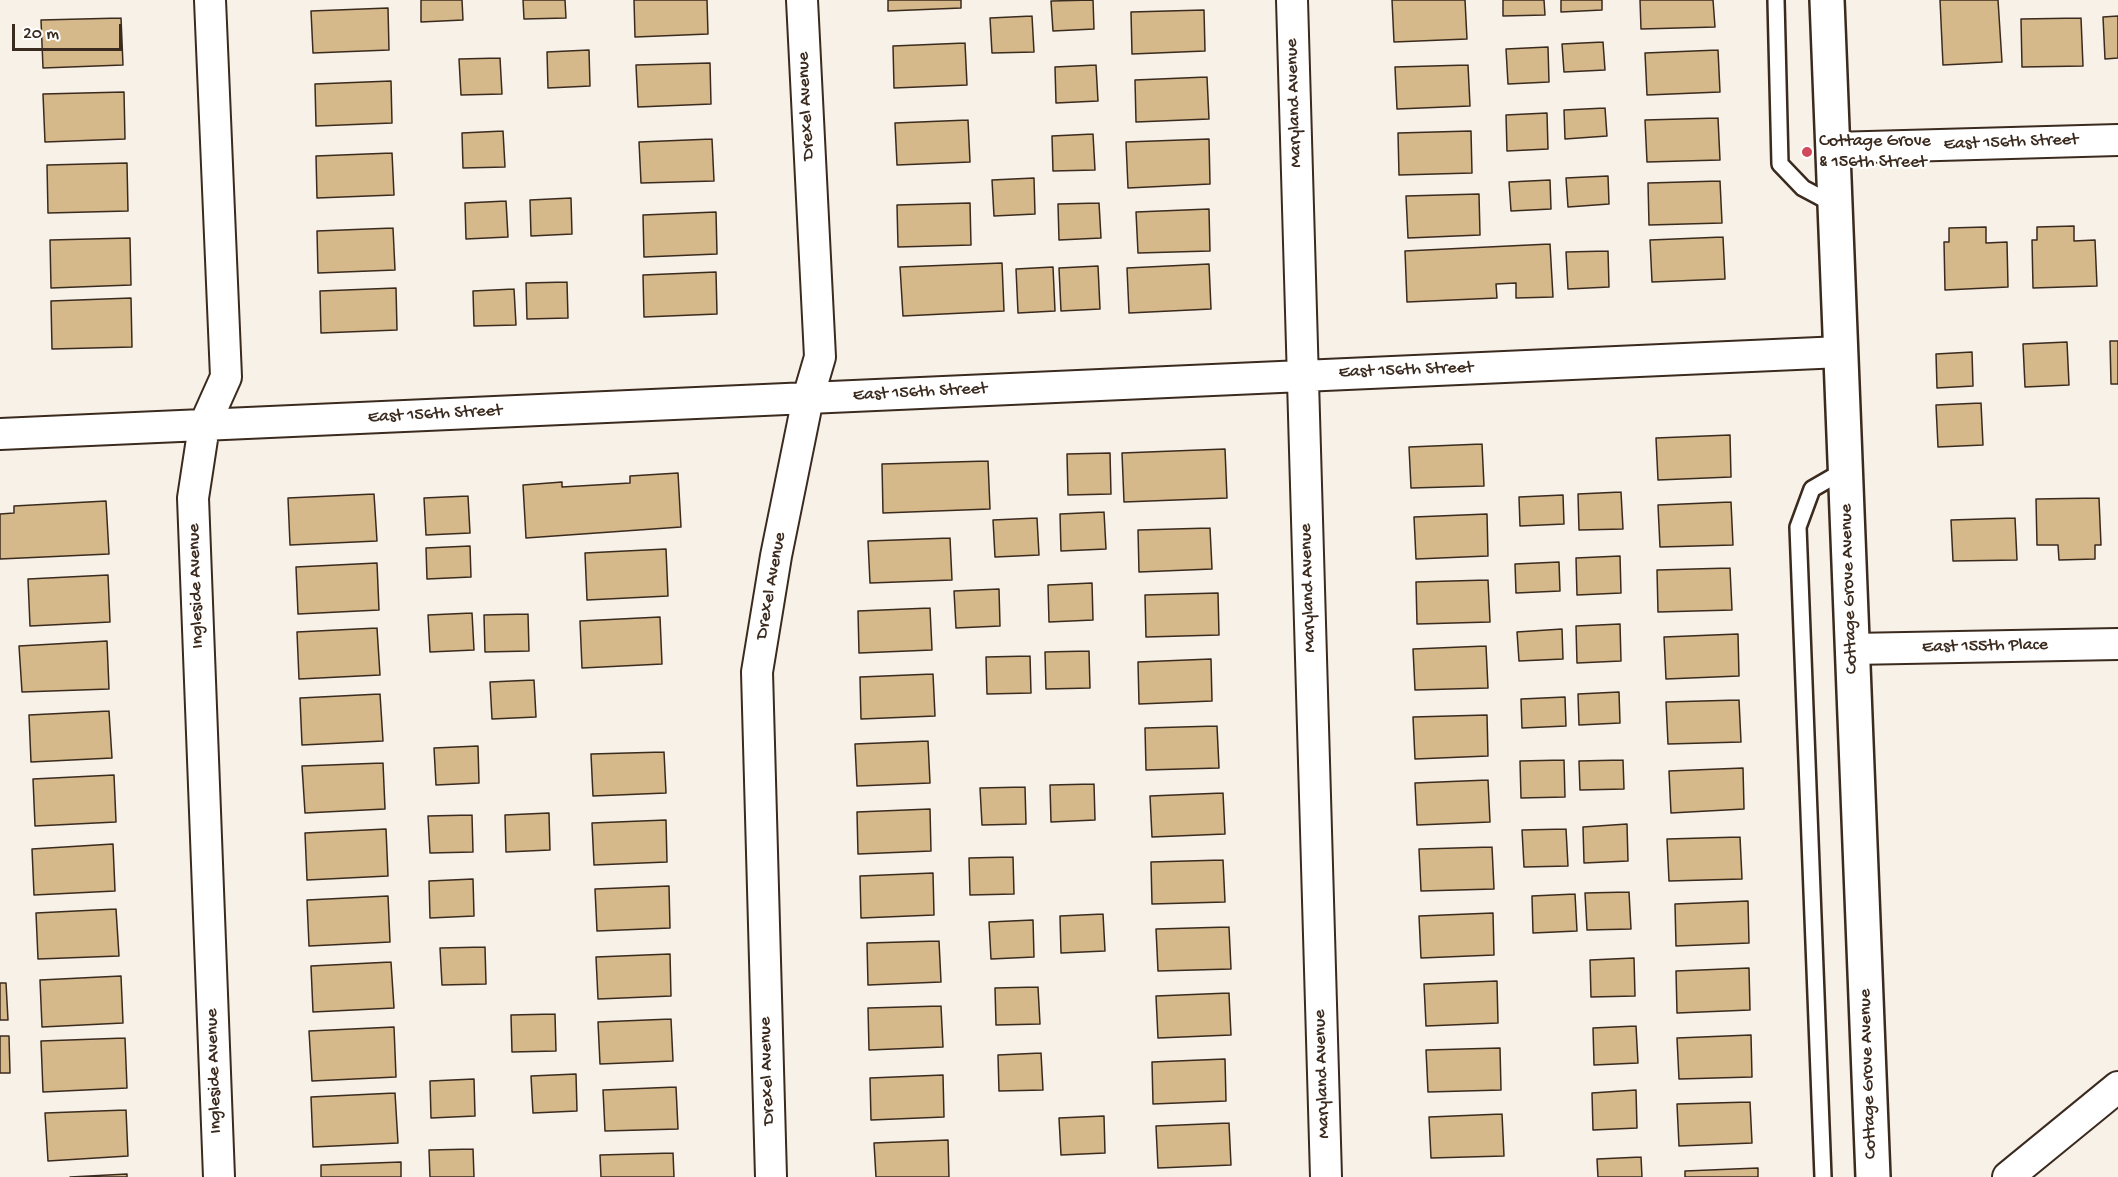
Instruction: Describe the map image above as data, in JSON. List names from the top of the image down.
{
  "streets": {
    "main road": ["Cottage Grove Avenue"],
    "street": [
      "Maryland Avenue",
      "Drexel Avenue",
      "East 156th Street",
      "Ingleside Avenue",
      "East 155th Place"
    ]
  },
  "crossings": [
    ["Maryland Avenue", "East 156th Street"],
    ["Drexel Avenue", "East 156th Street"],
    ["East 156th Street", "Ingleside Avenue"],
    ["East 156th Street", "Cottage Grove Avenue"],
    ["Cottage Grove Avenue", "East 155th Place"]
  ],
  "places": ["Cottage Grove & 156th Street"],
  "scale_bar": "20 m"
}
